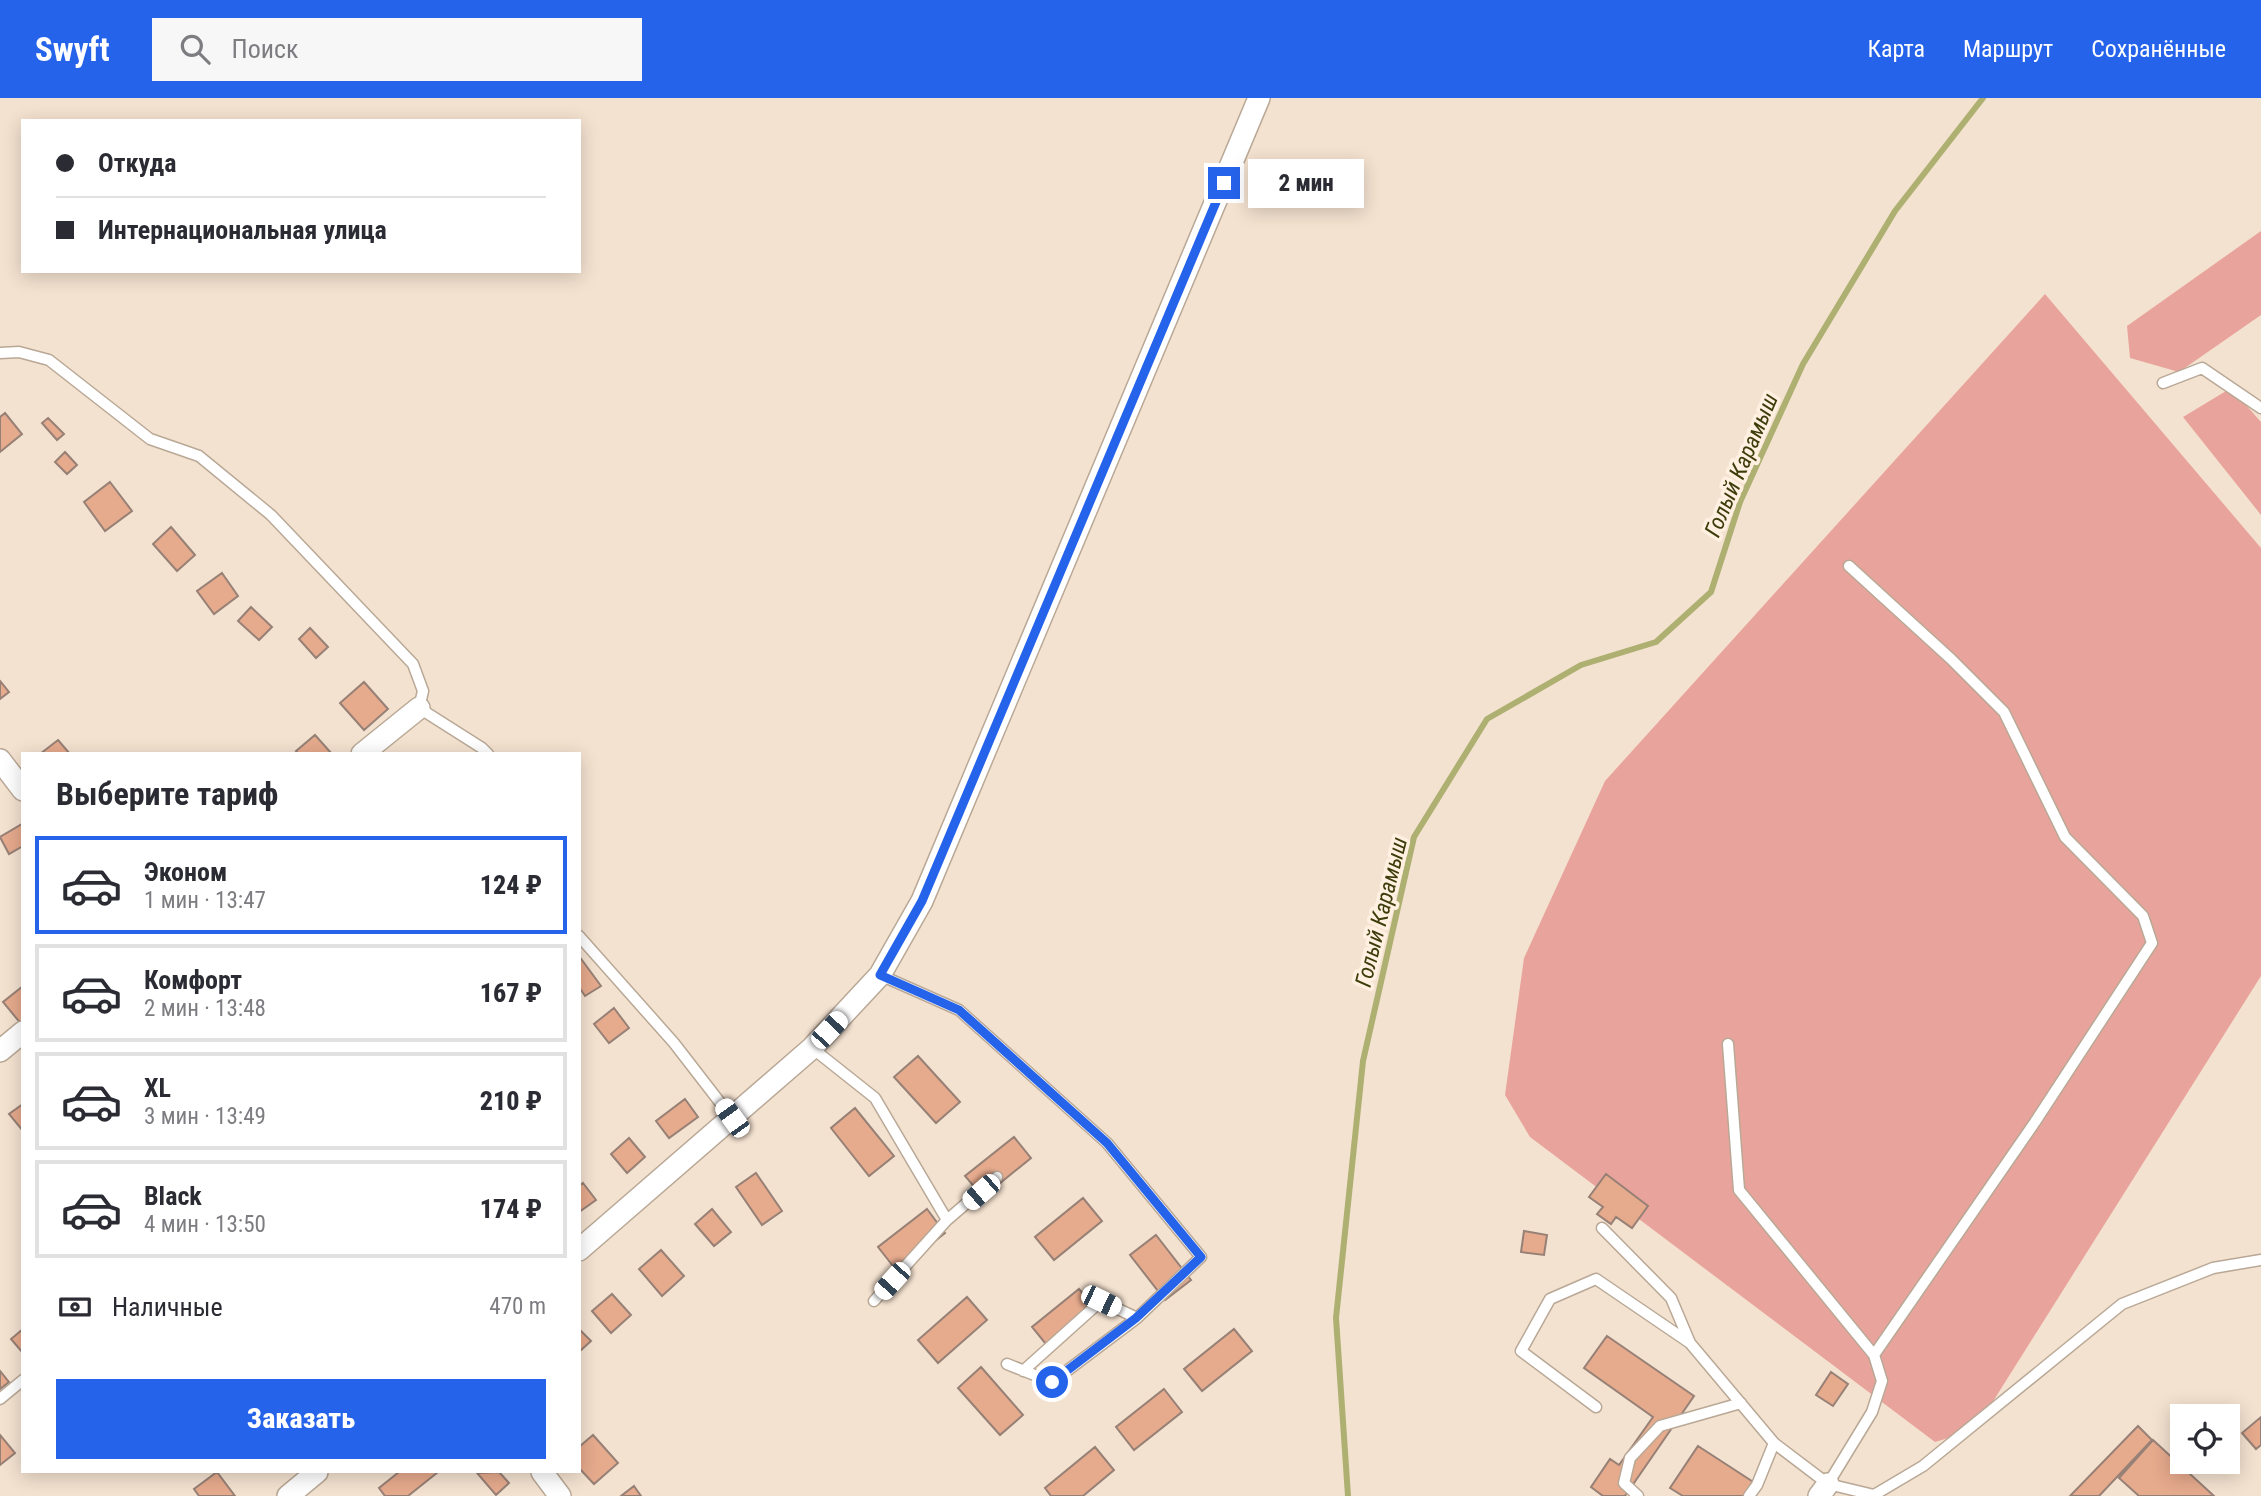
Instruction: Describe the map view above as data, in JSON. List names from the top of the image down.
{
  "water": ["Голый Карамыш"],
  "page": {
    "header": "Swyft",
    "search": "Поиск",
    "nav": ["Карта", "Маршрут", "Сохранённые"],
    "banner": ["Откуда", "Интернациональная улица"],
    "bubble": "2 мин",
    "heading": "Выберите тариф",
    "list": [
      {
        "name": "Эконом",
        "note": "1 мин · 13:47",
        "value": "124 ₽"
      },
      {
        "name": "Комфорт",
        "note": "2 мин · 13:48",
        "value": "167 ₽"
      },
      {
        "name": "XL",
        "note": "3 мин · 13:49",
        "value": "210 ₽"
      },
      {
        "name": "Black",
        "note": "4 мин · 13:50",
        "value": "174 ₽"
      }
    ],
    "pay": ["Наличные", "470 m"],
    "buttons": "Заказать"
  }
}
